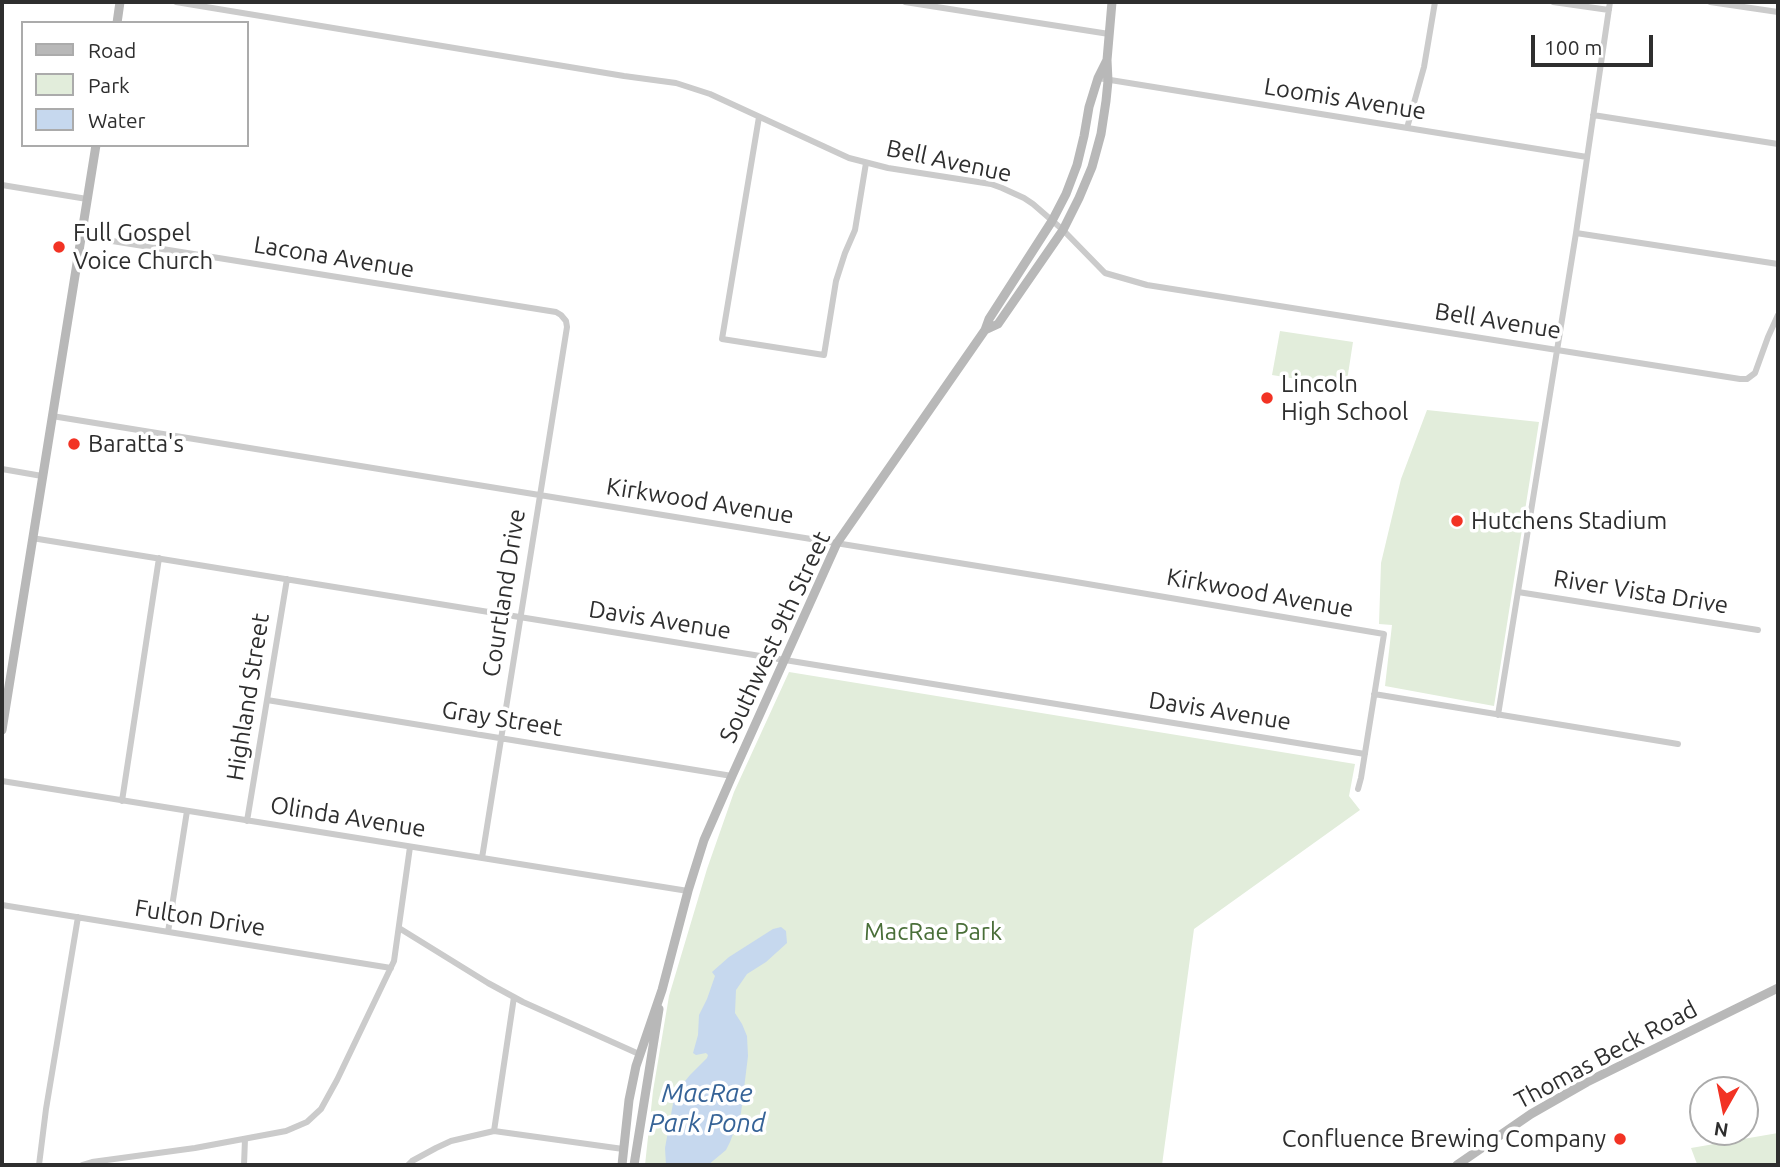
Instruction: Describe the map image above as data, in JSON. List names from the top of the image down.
{
  "streets": {
    "main road": ["Southwest 9th Street", "Thomas Beck Road"],
    "street": [
      "Loomis Avenue",
      "Bell Avenue",
      "Lacona Avenue",
      "Kirkwood Avenue",
      "River Vista Drive",
      "Courtland Drive",
      "Davis Avenue",
      "Highland Street",
      "Gray Street",
      "Olinda Avenue",
      "Fulton Drive"
    ]
  },
  "crossings": [
    ["Loomis Avenue", "Southwest 9th Street"],
    ["Bell Avenue", "Southwest 9th Street"],
    ["Lacona Avenue", "Courtland Drive"],
    ["Kirkwood Avenue", "Courtland Drive"],
    ["Kirkwood Avenue", "Southwest 9th Street"],
    ["Courtland Drive", "Davis Avenue"],
    ["Courtland Drive", "Gray Street"],
    ["Courtland Drive", "Olinda Avenue"],
    ["Davis Avenue", "Southwest 9th Street"],
    ["Davis Avenue", "Highland Street"],
    ["Southwest 9th Street", "Gray Street"],
    ["Southwest 9th Street", "Olinda Avenue"],
    ["Highland Street", "Gray Street"],
    ["Highland Street", "Olinda Avenue"]
  ],
  "water": ["MacRae Park Pond"],
  "parks": ["MacRae Park"],
  "places": [
    "Full Gospel Voice Church",
    "Lincoln High School",
    "Baratta's",
    "Hutchens Stadium",
    "Confluence Brewing Company"
  ],
  "legend": ["Road", "Park", "Water"],
  "scale_bar": "100 m",
  "north": "bottom"
}
